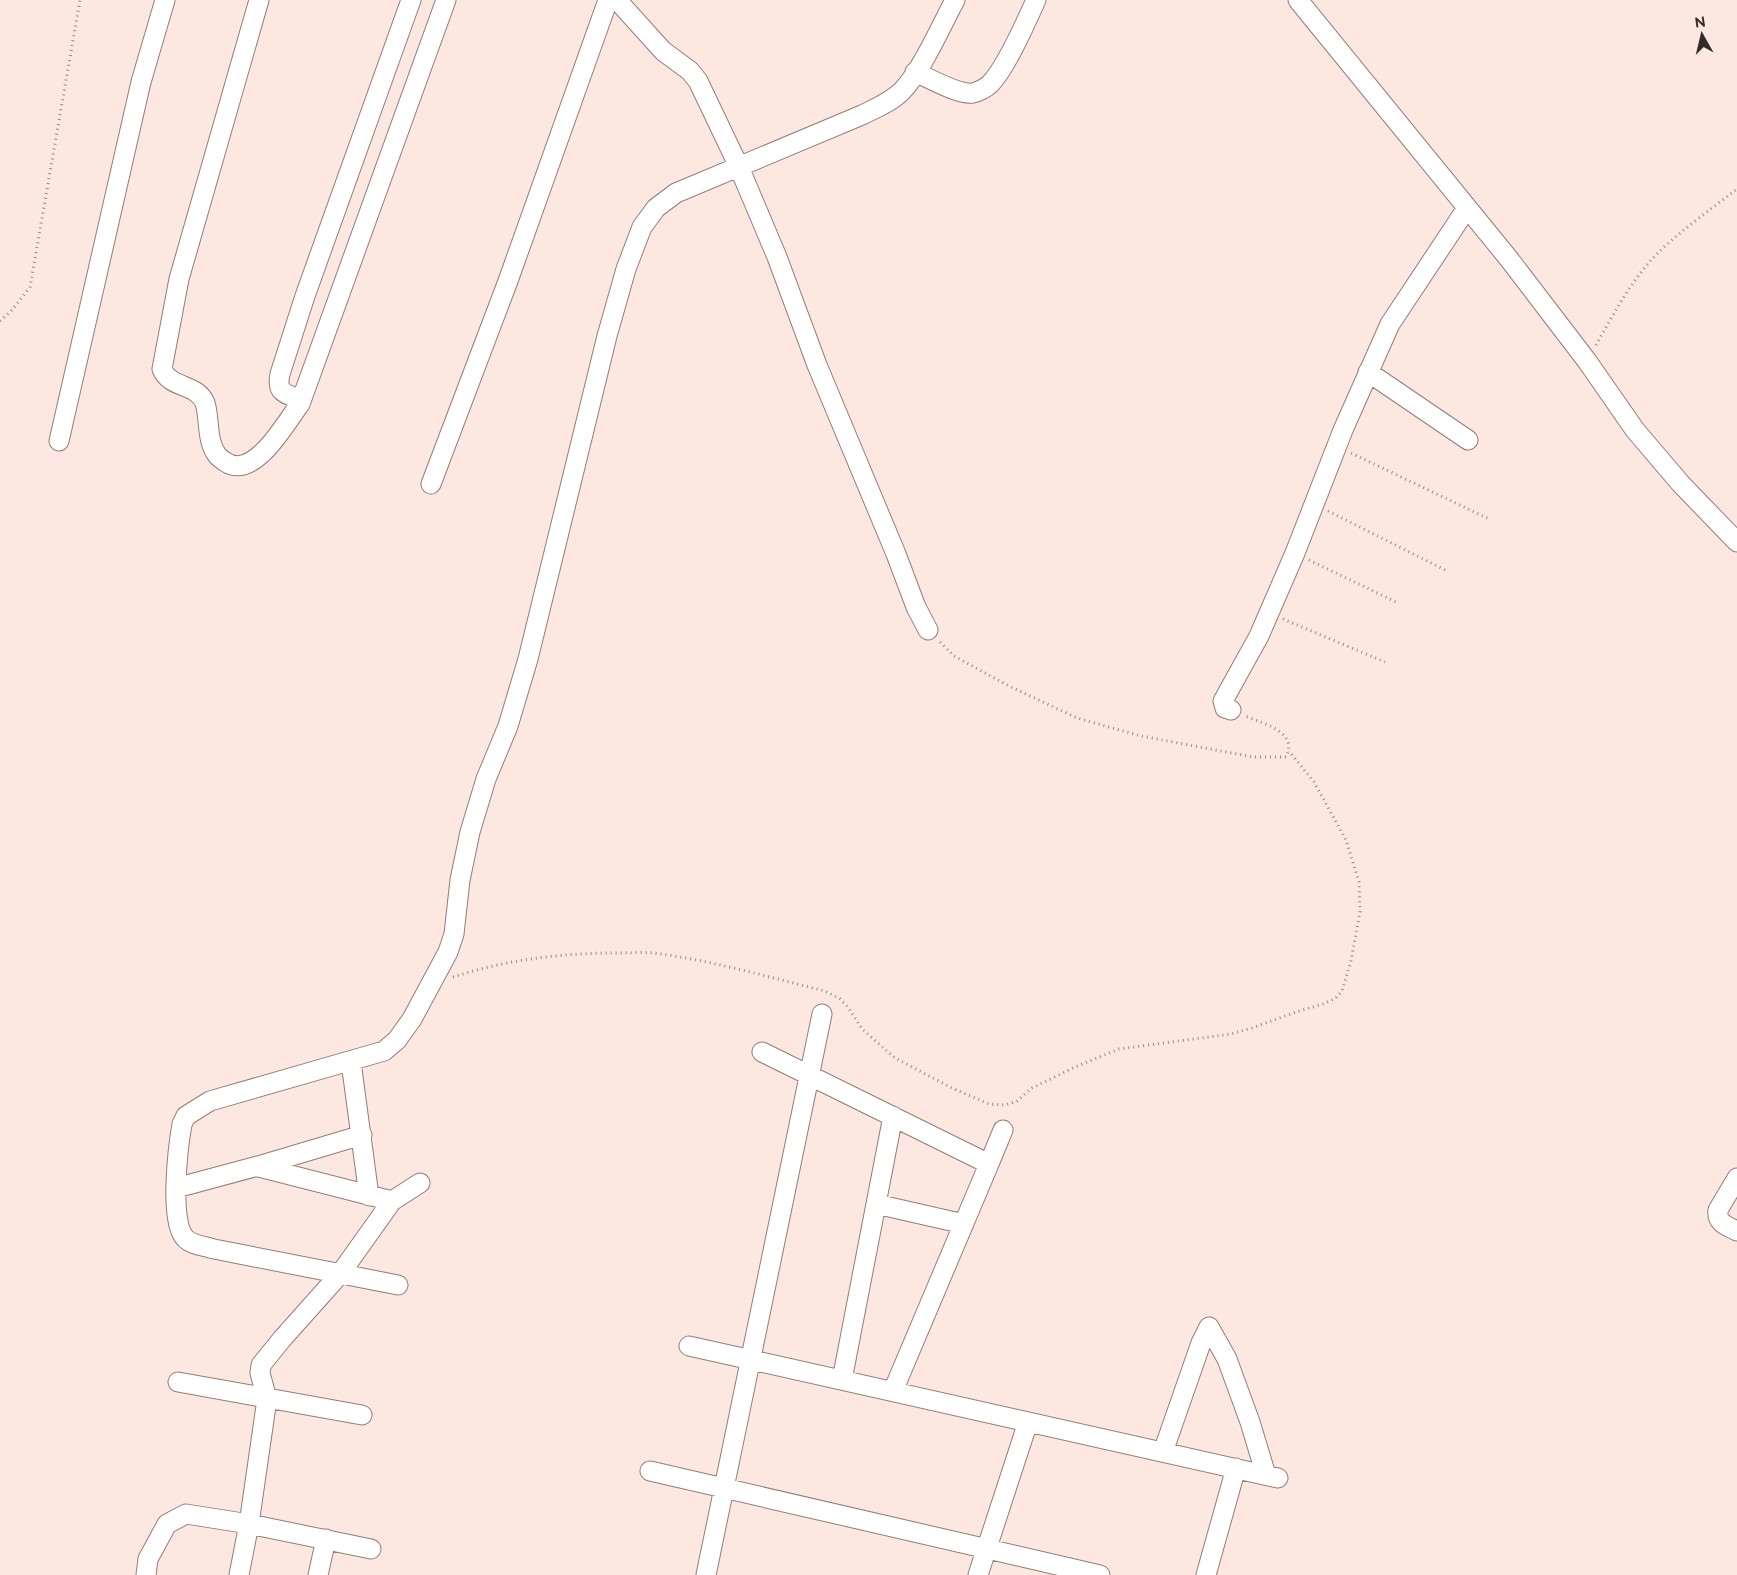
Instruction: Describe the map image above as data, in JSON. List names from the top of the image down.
{
  "north": "top"
}
